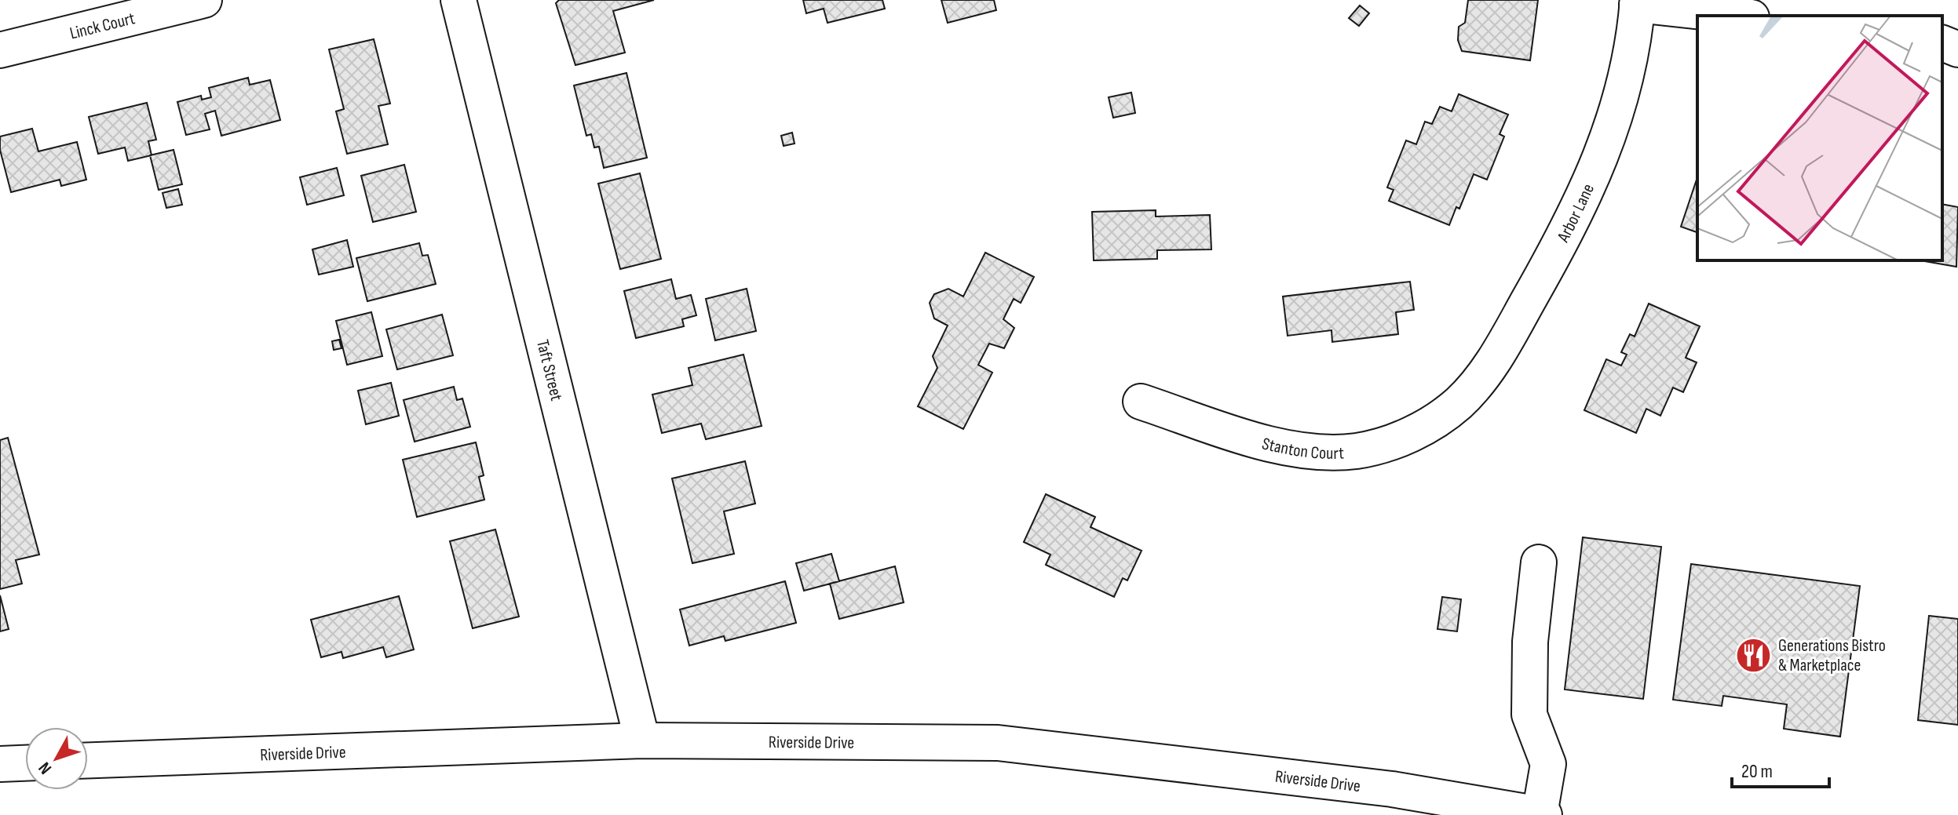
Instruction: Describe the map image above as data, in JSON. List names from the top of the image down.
{
  "streets": {
    "street": [
      "Linck Court",
      "Arbor Lane",
      "Taft Street",
      "Stanton Court",
      "Riverside Drive"
    ]
  },
  "crossings": [
    ["Arbor Lane", "Stanton Court"],
    ["Taft Street", "Riverside Drive"]
  ],
  "places": {
    "restaurant": ["Generations Bistro & Marketplace"]
  },
  "scale_bar": "20 m",
  "north": "bottom left"
}
